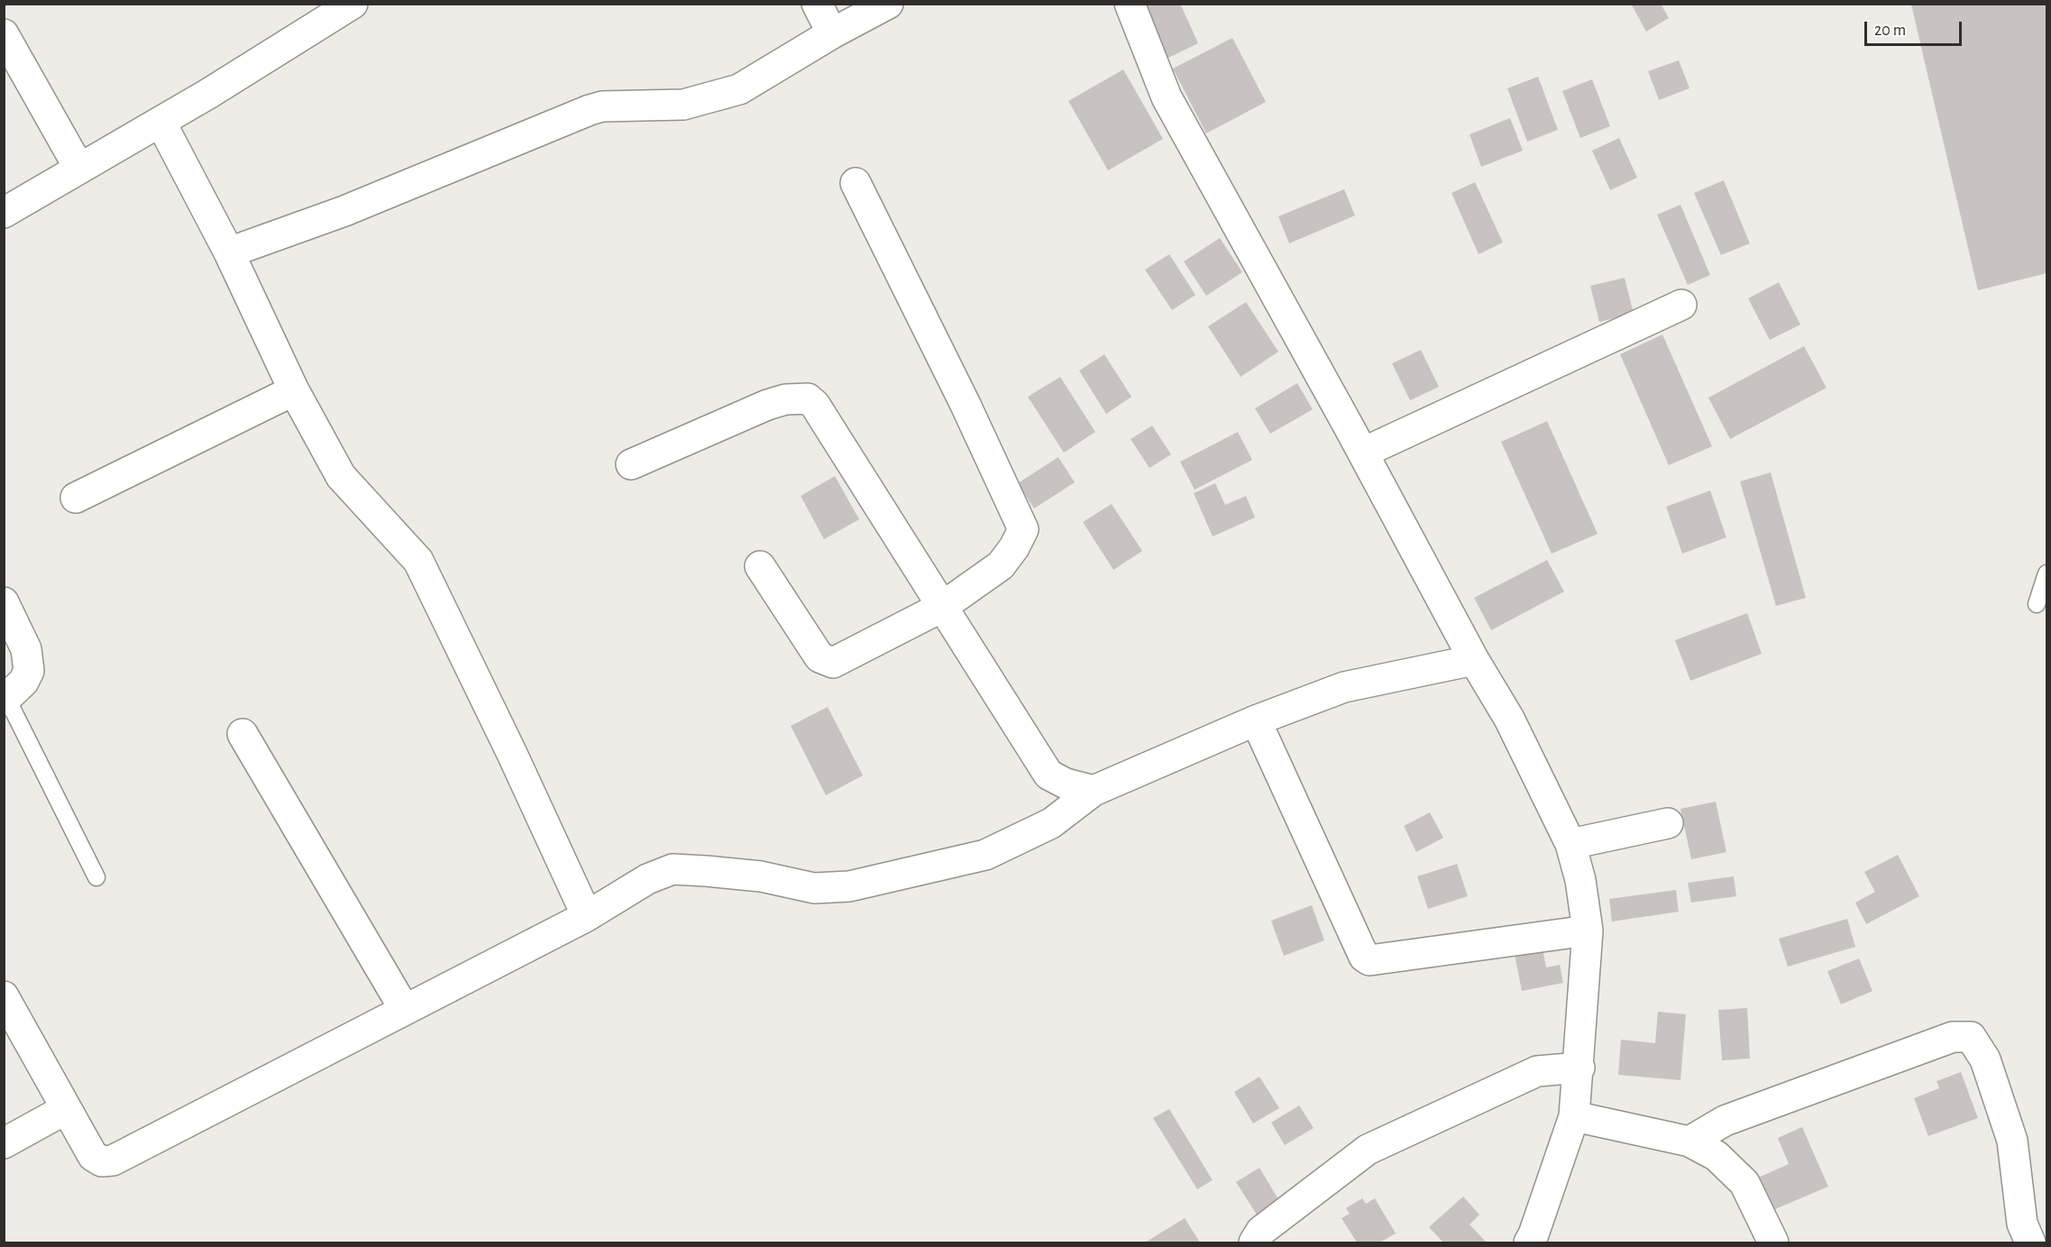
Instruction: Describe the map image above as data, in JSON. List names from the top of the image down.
{
  "scale_bar": "20 m"
}
